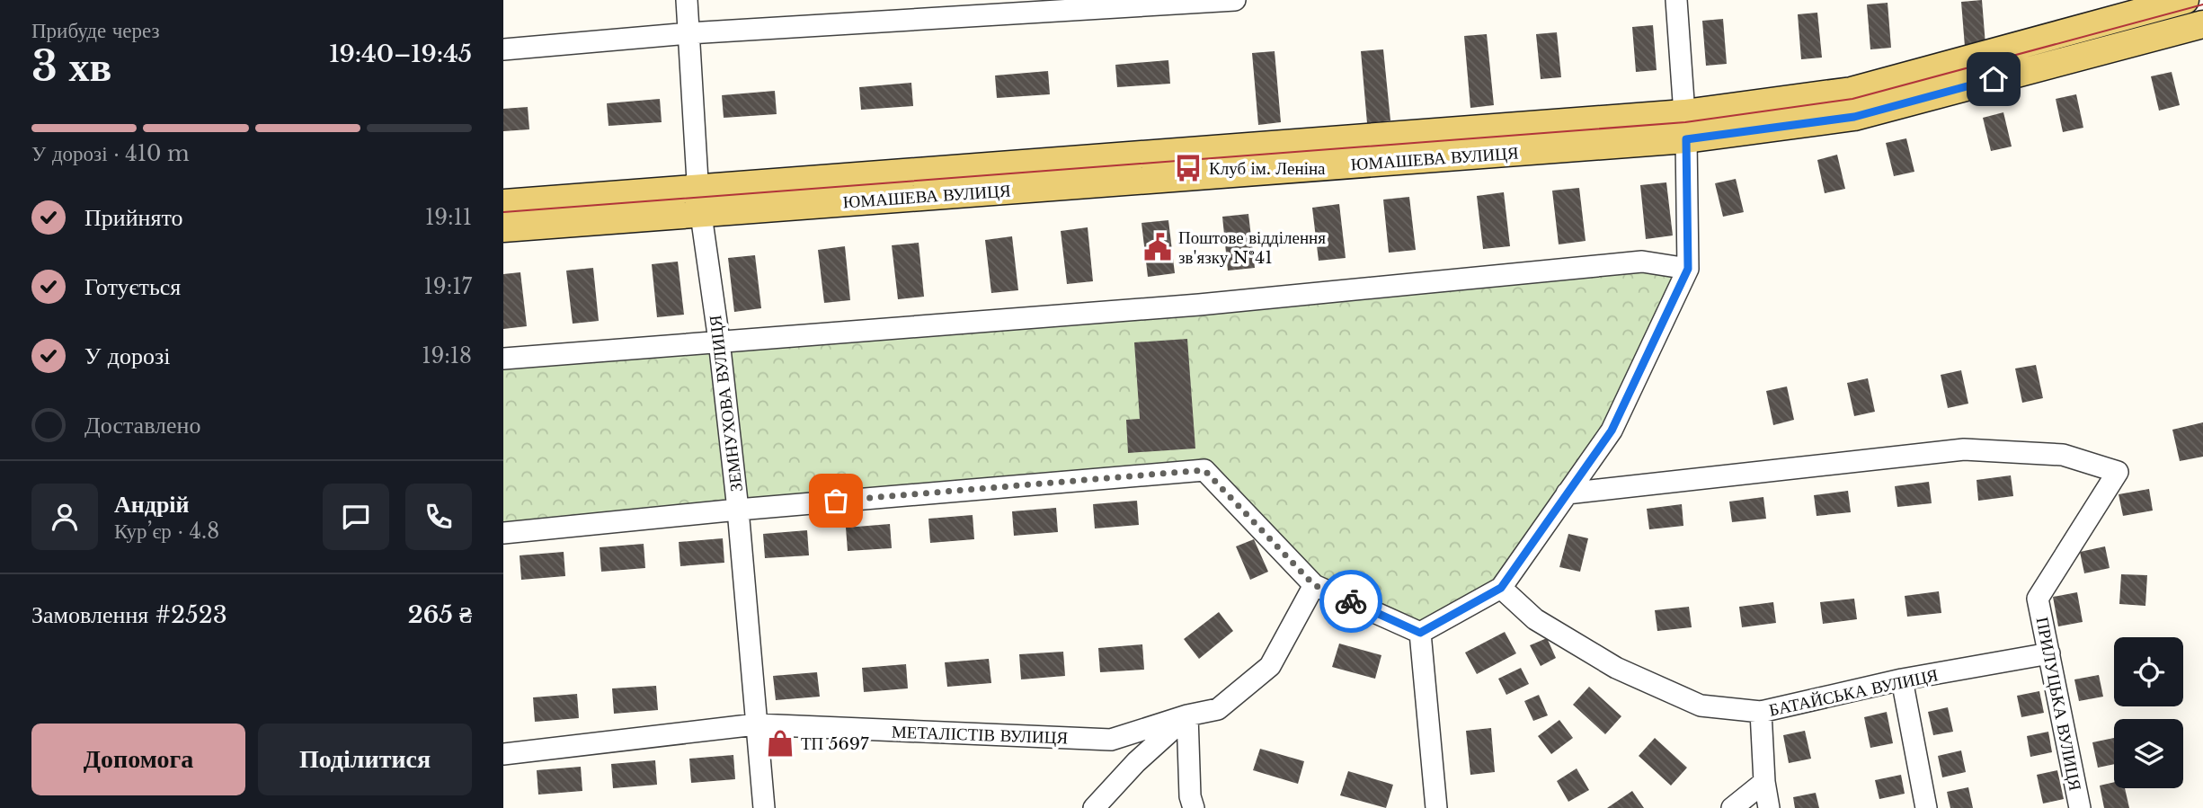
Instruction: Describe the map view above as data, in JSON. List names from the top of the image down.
{
  "streets": {
    "main road": ["ЮМАШЕВА ВУЛИЦЯ"],
    "street": [
      "ЗЕМНУХОВА ВУЛИЦЯ",
      "БАТАЙСЬКА ВУЛИЦЯ",
      "ПРИЛУЦЬКА ВУЛИЦЯ",
      "МЕТАЛІСТІВ ВУЛИЦЯ"
    ]
  },
  "crossings": [
    ["ЮМАШЕВА ВУЛИЦЯ", "ЗЕМНУХОВА ВУЛИЦЯ"],
    ["ЗЕМНУХОВА ВУЛИЦЯ", "МЕТАЛІСТІВ ВУЛИЦЯ"],
    ["БАТАЙСЬКА ВУЛИЦЯ", "ПРИЛУЦЬКА ВУЛИЦЯ"]
  ],
  "places": {
    "bus stop": ["Клуб ім. Леніна"],
    "public building": ["Поштове відділення зв'язку №41"],
    "shop": ["ТП 5697"]
  },
  "page": {
    "heading": ["3 хв", "Прибуде через", "19:40–19:45"],
    "panel": [
      "Андрій",
      "Кур’єр · 4.8",
      "Замовлення #2523",
      "265 ₴"
    ],
    "bar": "У дорозі · 410 m",
    "list": [
      ["Прийнято", "19:11"],
      ["Готується", "19:17"],
      ["У дорозі", "19:18"],
      "Доставлено"
    ],
    "buttons": ["Допомога", "Поділитися"]
  }
}
